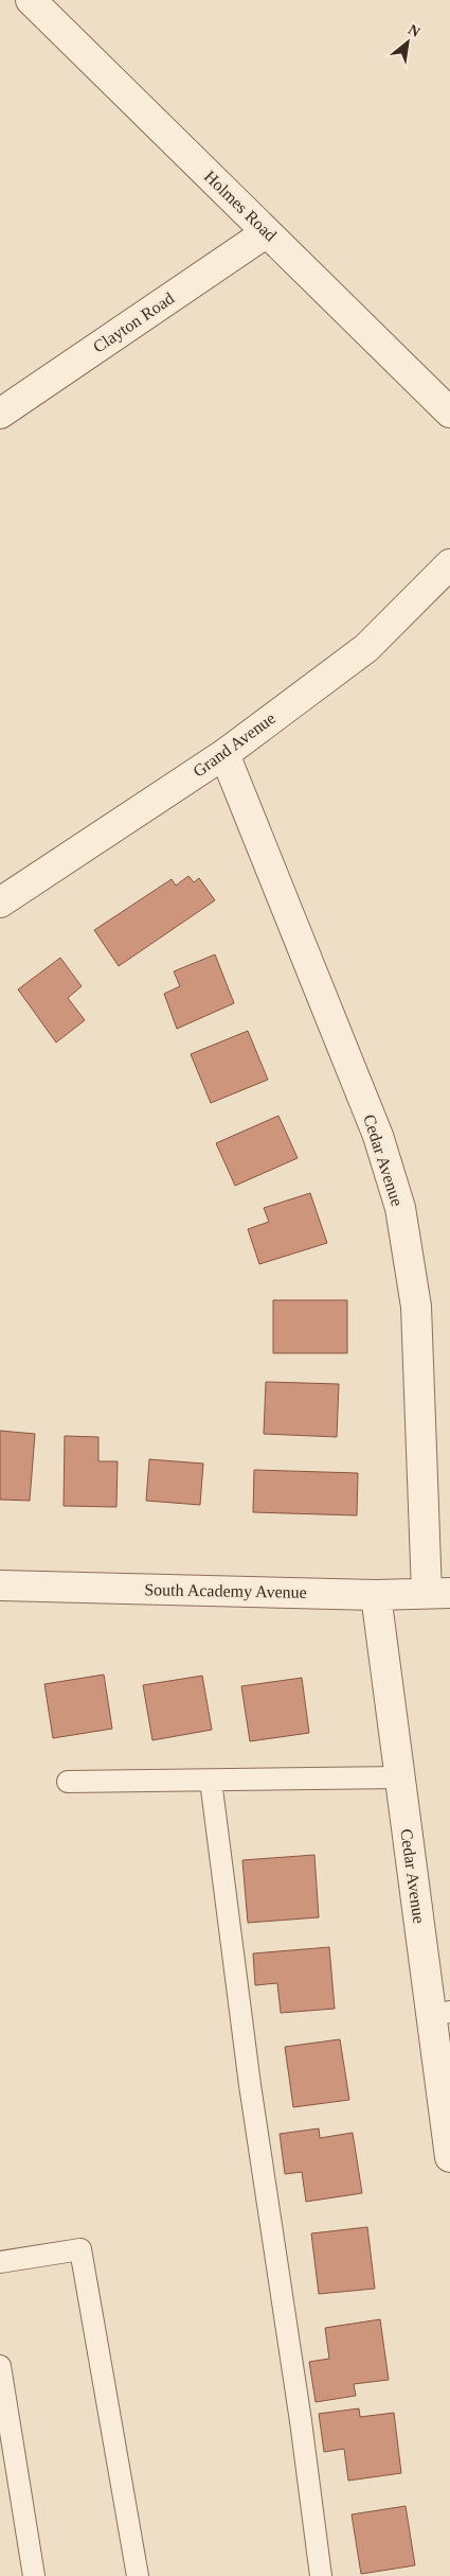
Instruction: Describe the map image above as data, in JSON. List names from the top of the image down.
{
  "streets": {
    "street": [
      "Holmes Road",
      "Clayton Road",
      "Grand Avenue",
      "Cedar Avenue",
      "South Academy Avenue"
    ]
  },
  "crossings": [
    ["Holmes Road", "Clayton Road"],
    ["Grand Avenue", "Cedar Avenue"],
    ["Cedar Avenue", "South Academy Avenue"]
  ],
  "north": "top right"
}
